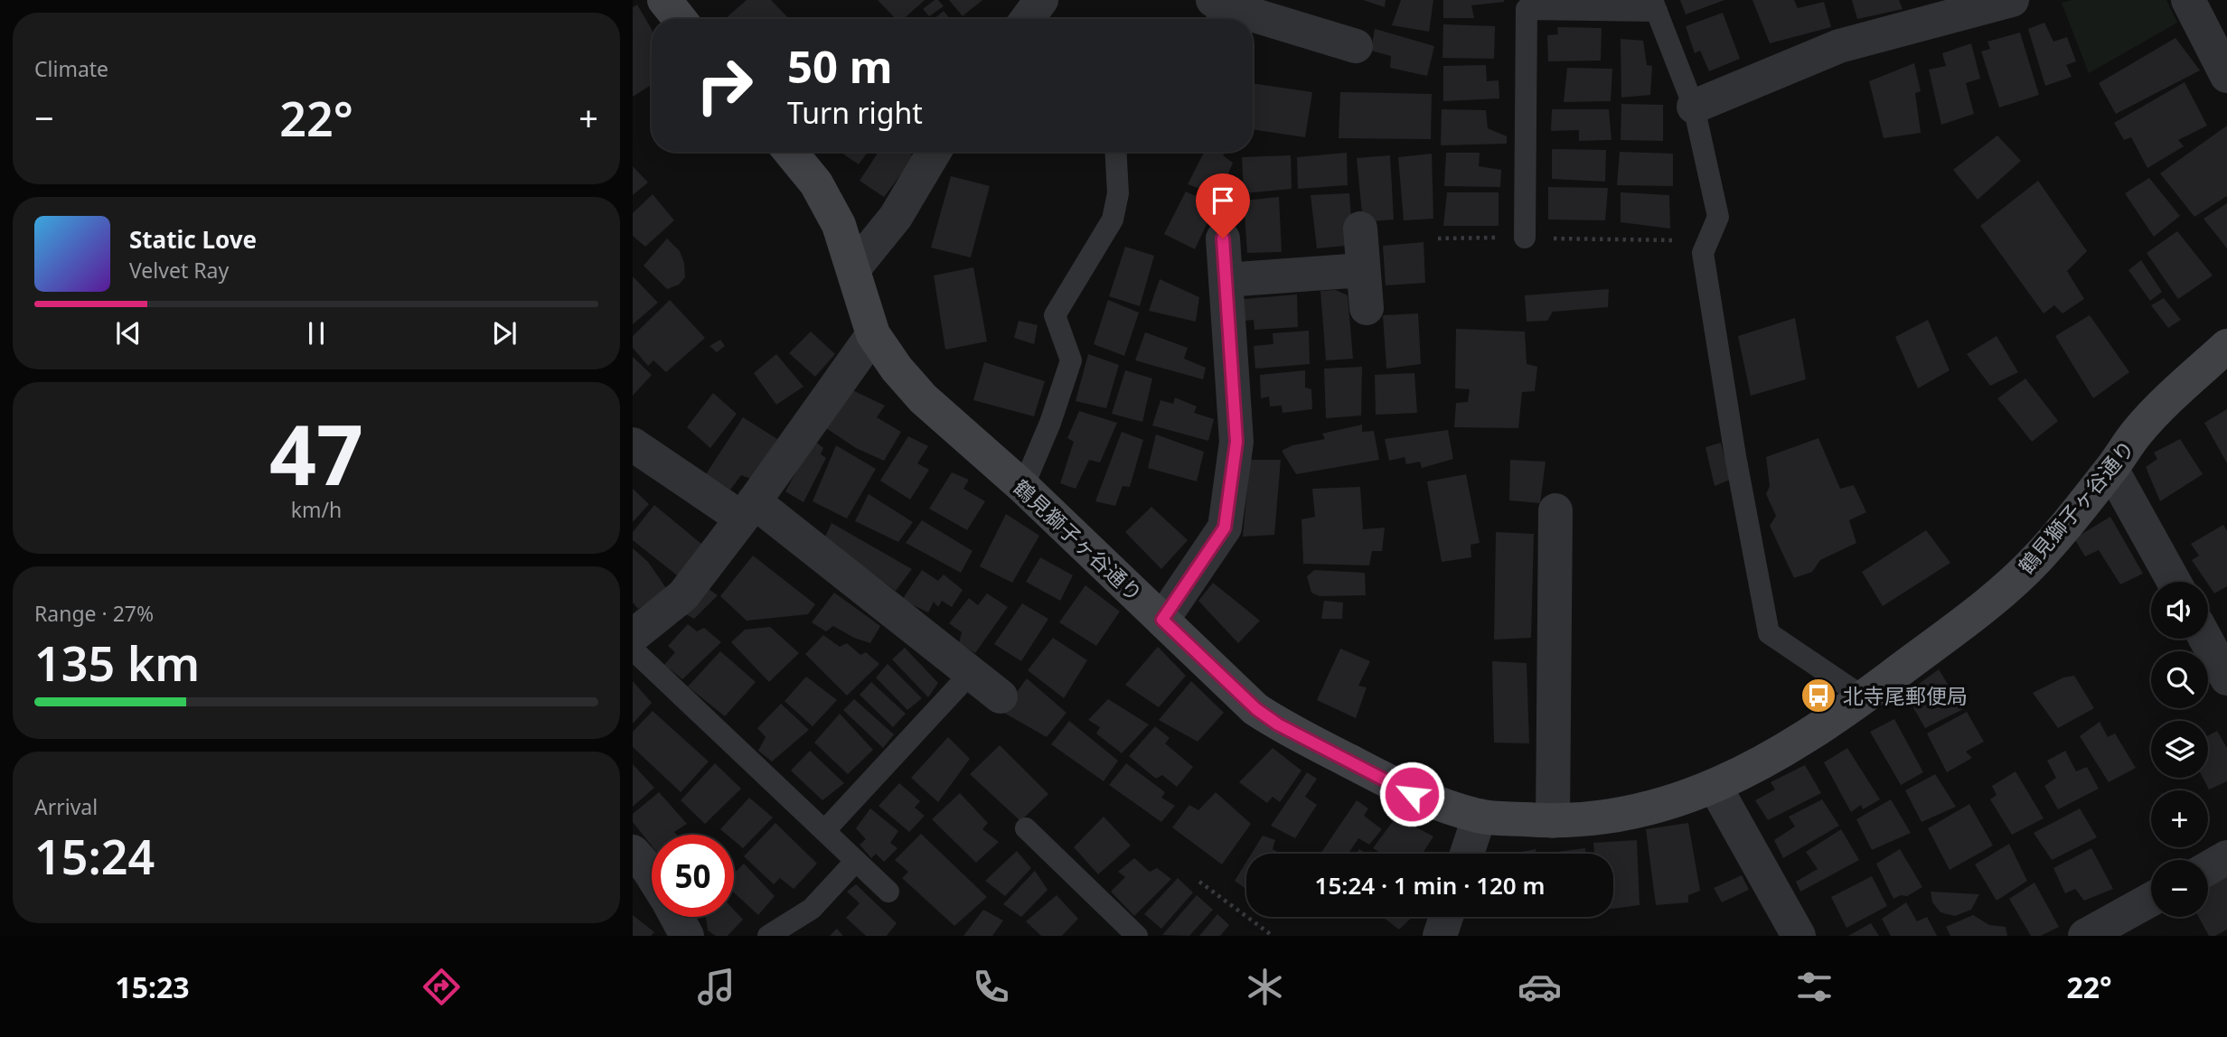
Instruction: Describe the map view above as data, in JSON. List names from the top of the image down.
{
  "streets": {
    "main road": ["鶴見獅子ヶ谷通り"]
  },
  "places": {
    "bus stop": ["北寺尾郵便局"]
  },
  "page": {
    "tile": [
      "Climate",
      ["47", "km/h"],
      ["Range · 27%", "135 km"],
      ["Arrival", "15:24"]
    ],
    "turn": ["50 m", "Turn right"],
    "heat": ["−", "22°", "+"],
    "song": ["Static Love", "Velvet Ray"],
    "map_buttons": ["+", "−"],
    "limit": "50",
    "trip": "15:24 · 1 min · 120 m",
    "tabs": ["15:23", "22°"]
  }
}
